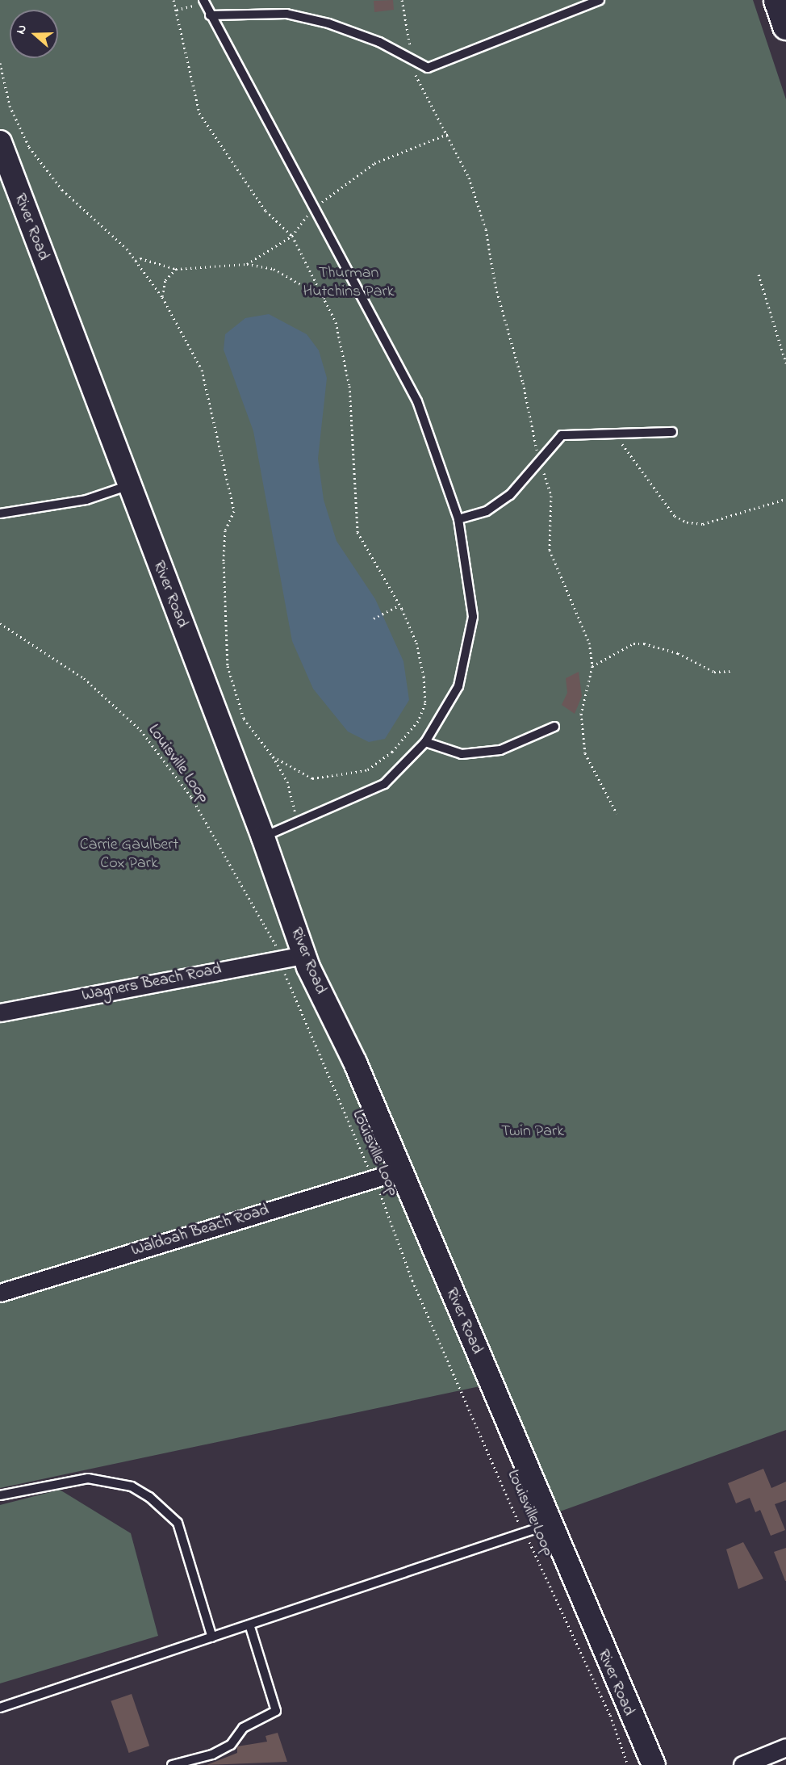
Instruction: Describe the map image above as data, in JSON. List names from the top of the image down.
{
  "streets": {
    "street": ["River Road", "Wagners Beach Road", "Waldoah Beach Road"],
    "path": ["Louisville Loop"]
  },
  "crossings": [
    ["River Road", "Wagners Beach Road"],
    ["River Road", "Waldoah Beach Road"],
    ["Louisville Loop", "Wagners Beach Road"],
    ["Louisville Loop", "Waldoah Beach Road"]
  ],
  "parks": ["Thurman Hutchins Park", "Carrie Gaulbert Cox Park", "Twin Park"],
  "north": "left"
}
